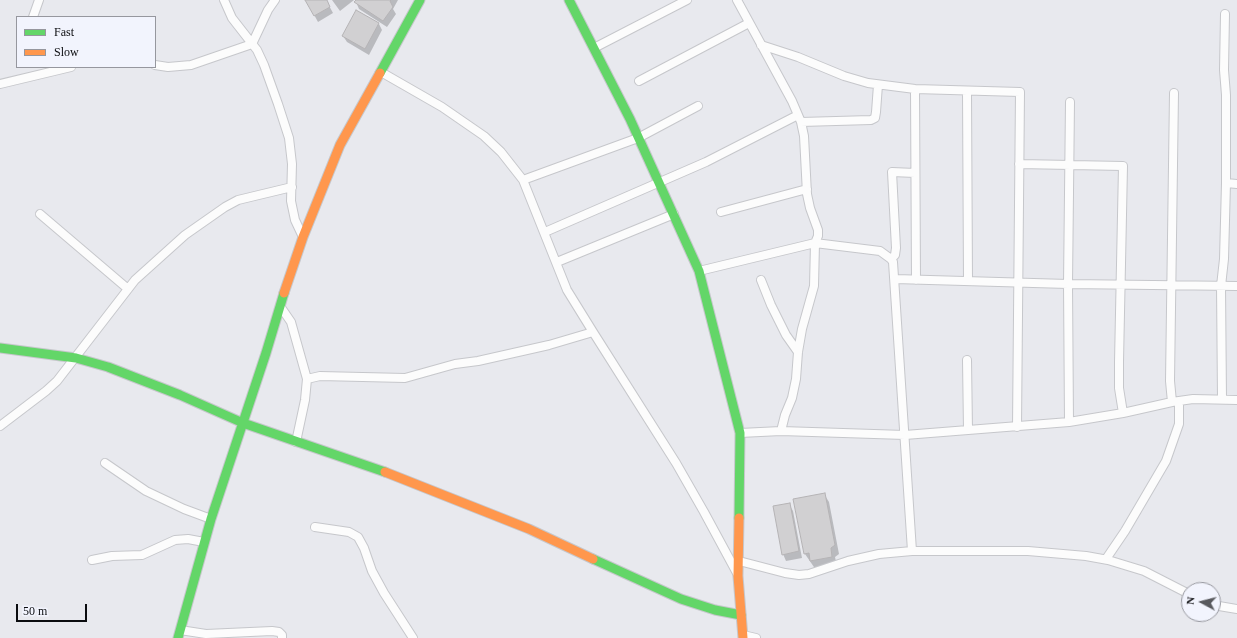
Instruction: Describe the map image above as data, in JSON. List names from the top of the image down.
{
  "legend": ["Fast", "Slow"],
  "scale_bar": "50 m",
  "north": "left"
}
